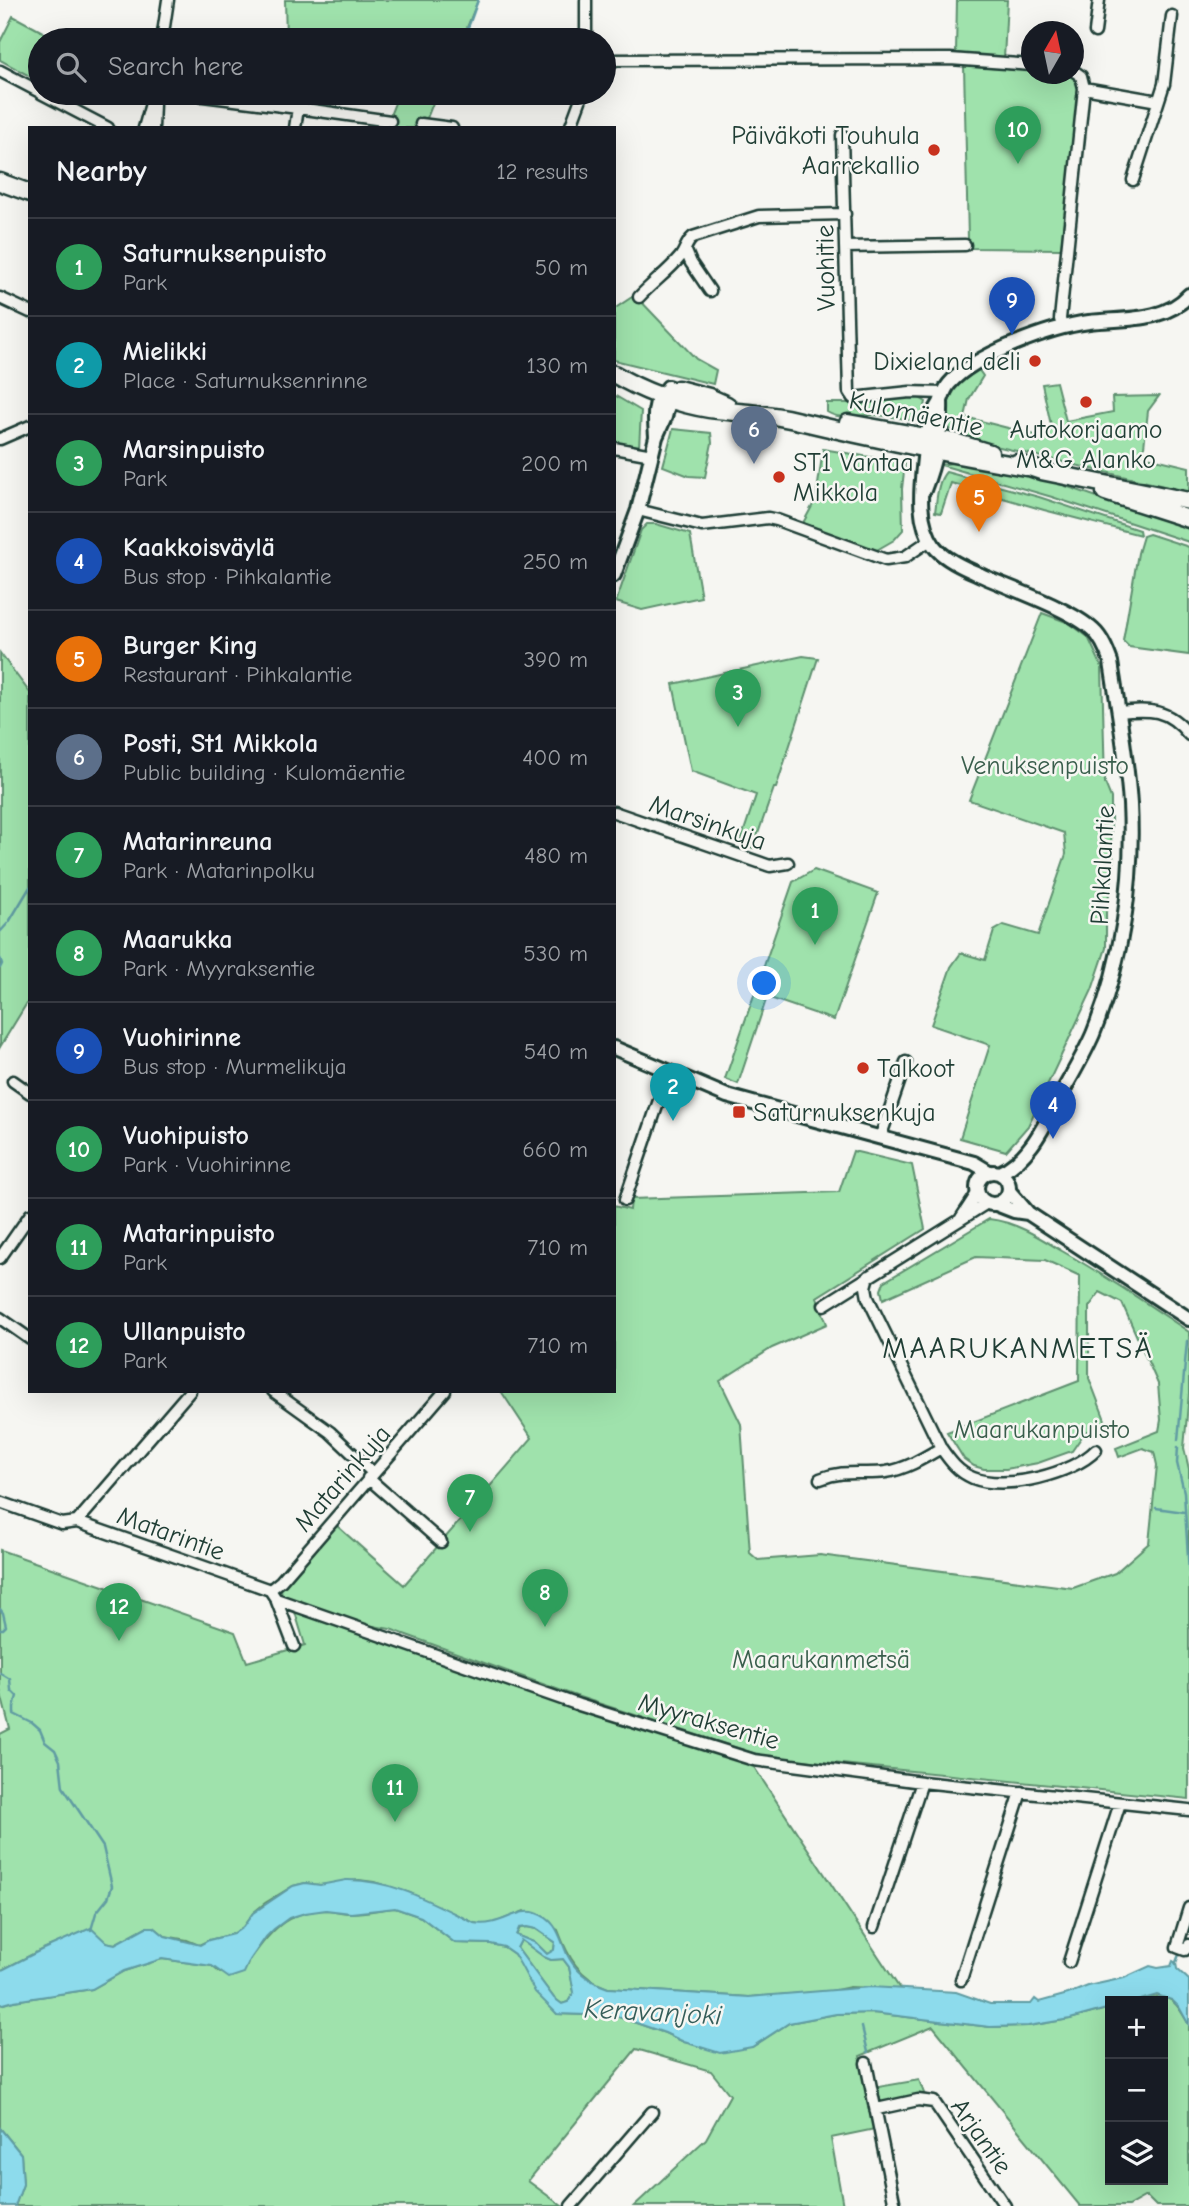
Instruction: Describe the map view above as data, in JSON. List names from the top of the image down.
{
  "streets": {
    "main road": ["Kulomäentie"],
    "street": [
      "Vuohitie",
      "Marsinkuja",
      "Pihkalantie",
      "Matarinkuja",
      "Matarintie",
      "Myyraksentie",
      "Arjantie"
    ]
  },
  "crossings": [
    ["Matarinkuja", "Matarintie"],
    ["Matarinkuja", "Myyraksentie"],
    ["Matarintie", "Myyraksentie"]
  ],
  "districts": ["MAARUKANMETSÄ"],
  "water": ["Keravanjoki"],
  "parks": ["Venuksenpuisto", "Maarukanpuisto", "Maarukanmetsä"],
  "places": {
    "other": [
      "Päiväkoti Touhula Aarrekallio",
      "Dixieland deli",
      "Autokorjaamo M&G Alanko",
      "ST1 Vantaa Mikkola",
      "Talkoot"
    ],
    "transit": ["Saturnuksenkuja"]
  },
  "north": "top",
  "page": {
    "search": "Search here",
    "pins": [
      "10",
      "9",
      "6",
      "5",
      "3",
      "1",
      "2",
      "4",
      "7",
      "8",
      "12",
      "11"
    ],
    "heading": ["Nearby", "12 results"],
    "list": [
      {
        "mark": "1",
        "name": "Saturnuksenpuisto",
        "note": "Park",
        "value": "50 m"
      },
      {
        "mark": "2",
        "name": "Mielikki",
        "note": "Place · Saturnuksenrinne",
        "value": "130 m"
      },
      {
        "mark": "3",
        "name": "Marsinpuisto",
        "note": "Park",
        "value": "200 m"
      },
      {
        "mark": "4",
        "name": "Kaakkoisväylä",
        "note": "Bus stop · Pihkalantie",
        "value": "250 m"
      },
      {
        "mark": "5",
        "name": "Burger King",
        "note": "Restaurant · Pihkalantie",
        "value": "390 m"
      },
      {
        "mark": "6",
        "name": "Posti, St1 Mikkola",
        "note": "Public building · Kulomäentie",
        "value": "400 m"
      },
      {
        "mark": "7",
        "name": "Matarinreuna",
        "note": "Park · Matarinpolku",
        "value": "480 m"
      },
      {
        "mark": "8",
        "name": "Maarukka",
        "note": "Park · Myyraksentie",
        "value": "530 m"
      },
      {
        "mark": "9",
        "name": "Vuohirinne",
        "note": "Bus stop · Murmelikuja",
        "value": "540 m"
      },
      {
        "mark": "10",
        "name": "Vuohipuisto",
        "note": "Park · Vuohirinne",
        "value": "660 m"
      },
      {
        "mark": "11",
        "name": "Matarinpuisto",
        "note": "Park",
        "value": "710 m"
      },
      {
        "mark": "12",
        "name": "Ullanpuisto",
        "note": "Park",
        "value": "710 m"
      }
    ],
    "map_buttons": ["+", "−"]
  }
}
